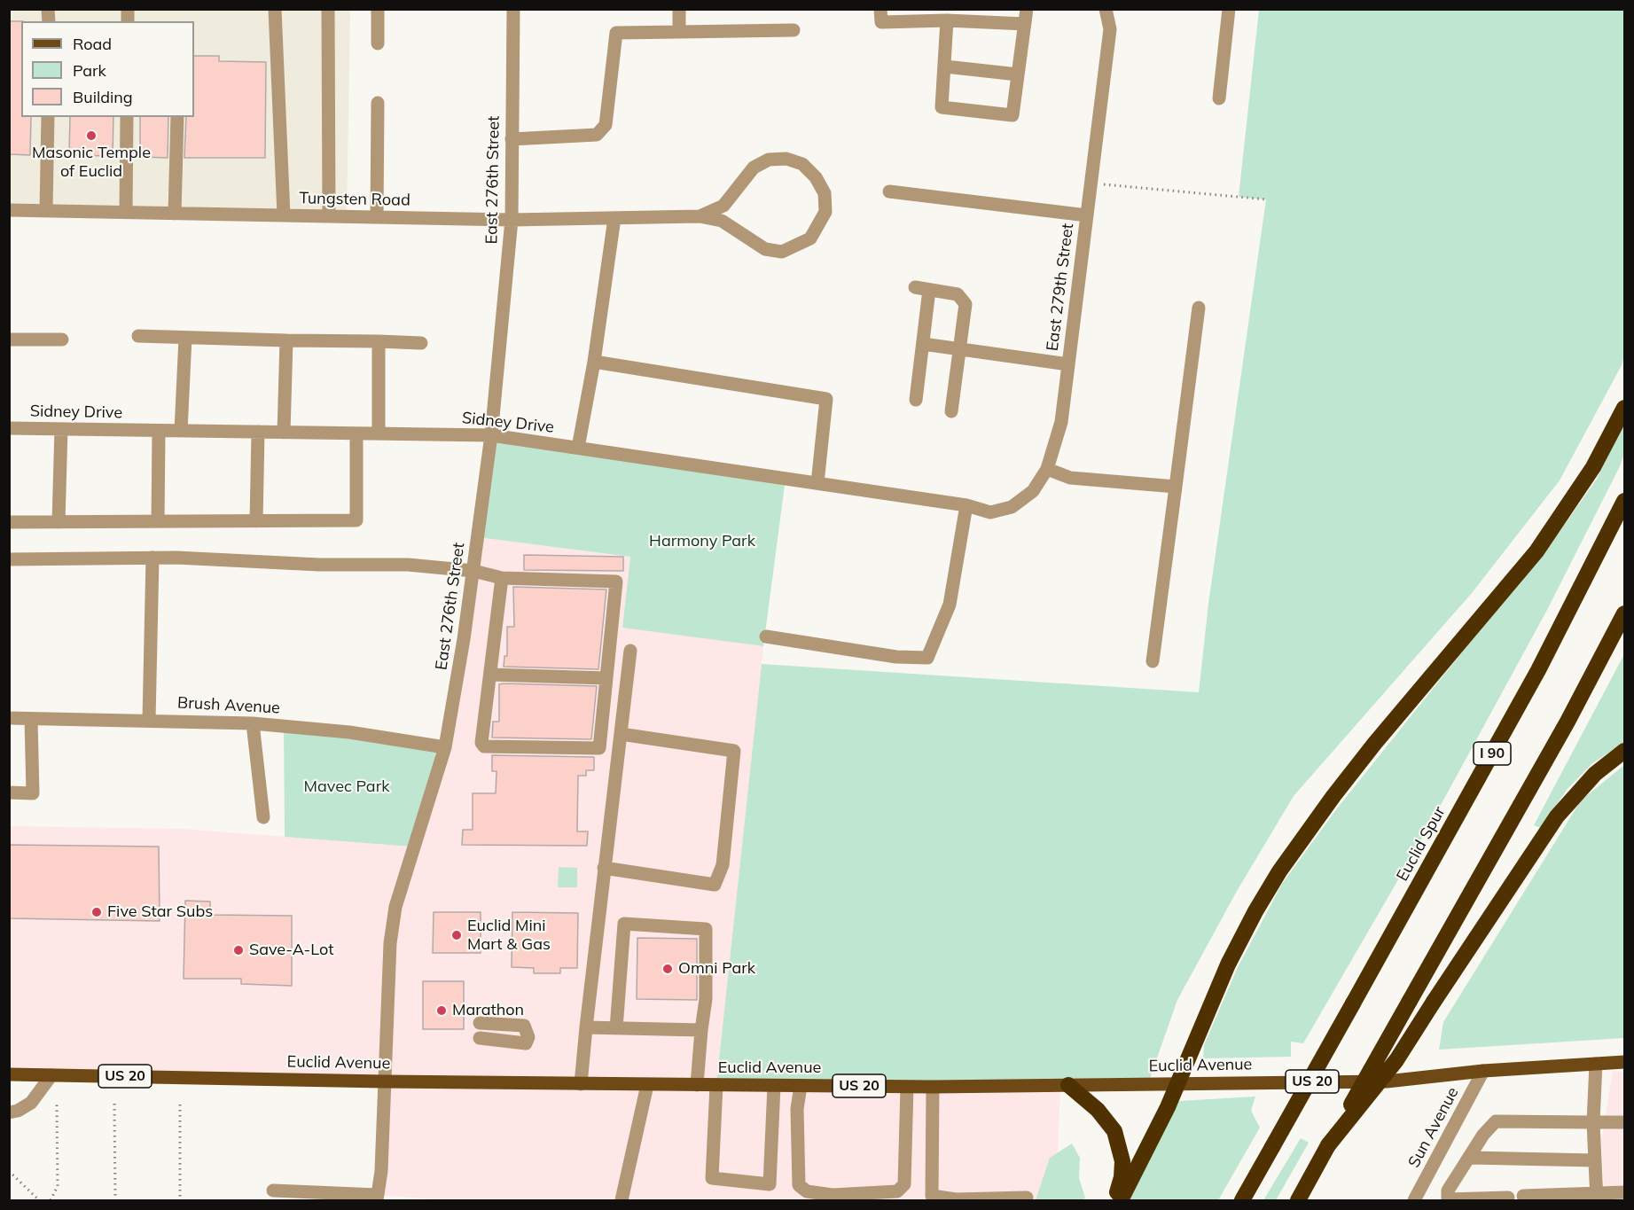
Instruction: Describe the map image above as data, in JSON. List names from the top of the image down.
{
  "streets": {
    "highway": ["I 90", "Euclid Spur"],
    "main road": ["Euclid Avenue", "US 20"],
    "street": [
      "East 276th Street",
      "Tungsten Road",
      "East 279th Street",
      "Sidney Drive",
      "Brush Avenue",
      "Sun Avenue"
    ]
  },
  "crossings": [
    ["East 276th Street", "Tungsten Road"],
    ["East 276th Street", "Sidney Drive"],
    ["East 276th Street", "Brush Avenue"],
    ["East 276th Street", "Euclid Avenue"],
    ["East 279th Street", "Sidney Drive"],
    ["Euclid Avenue", "Sun Avenue"]
  ],
  "parks": ["Harmony Park", "Mavec Park"],
  "places": [
    "Masonic Temple of Euclid",
    "Five Star Subs",
    "Euclid Mini Mart & Gas",
    "Save-A-Lot",
    "Omni Park",
    "Marathon"
  ],
  "legend": ["Road", "Park", "Building"]
}
